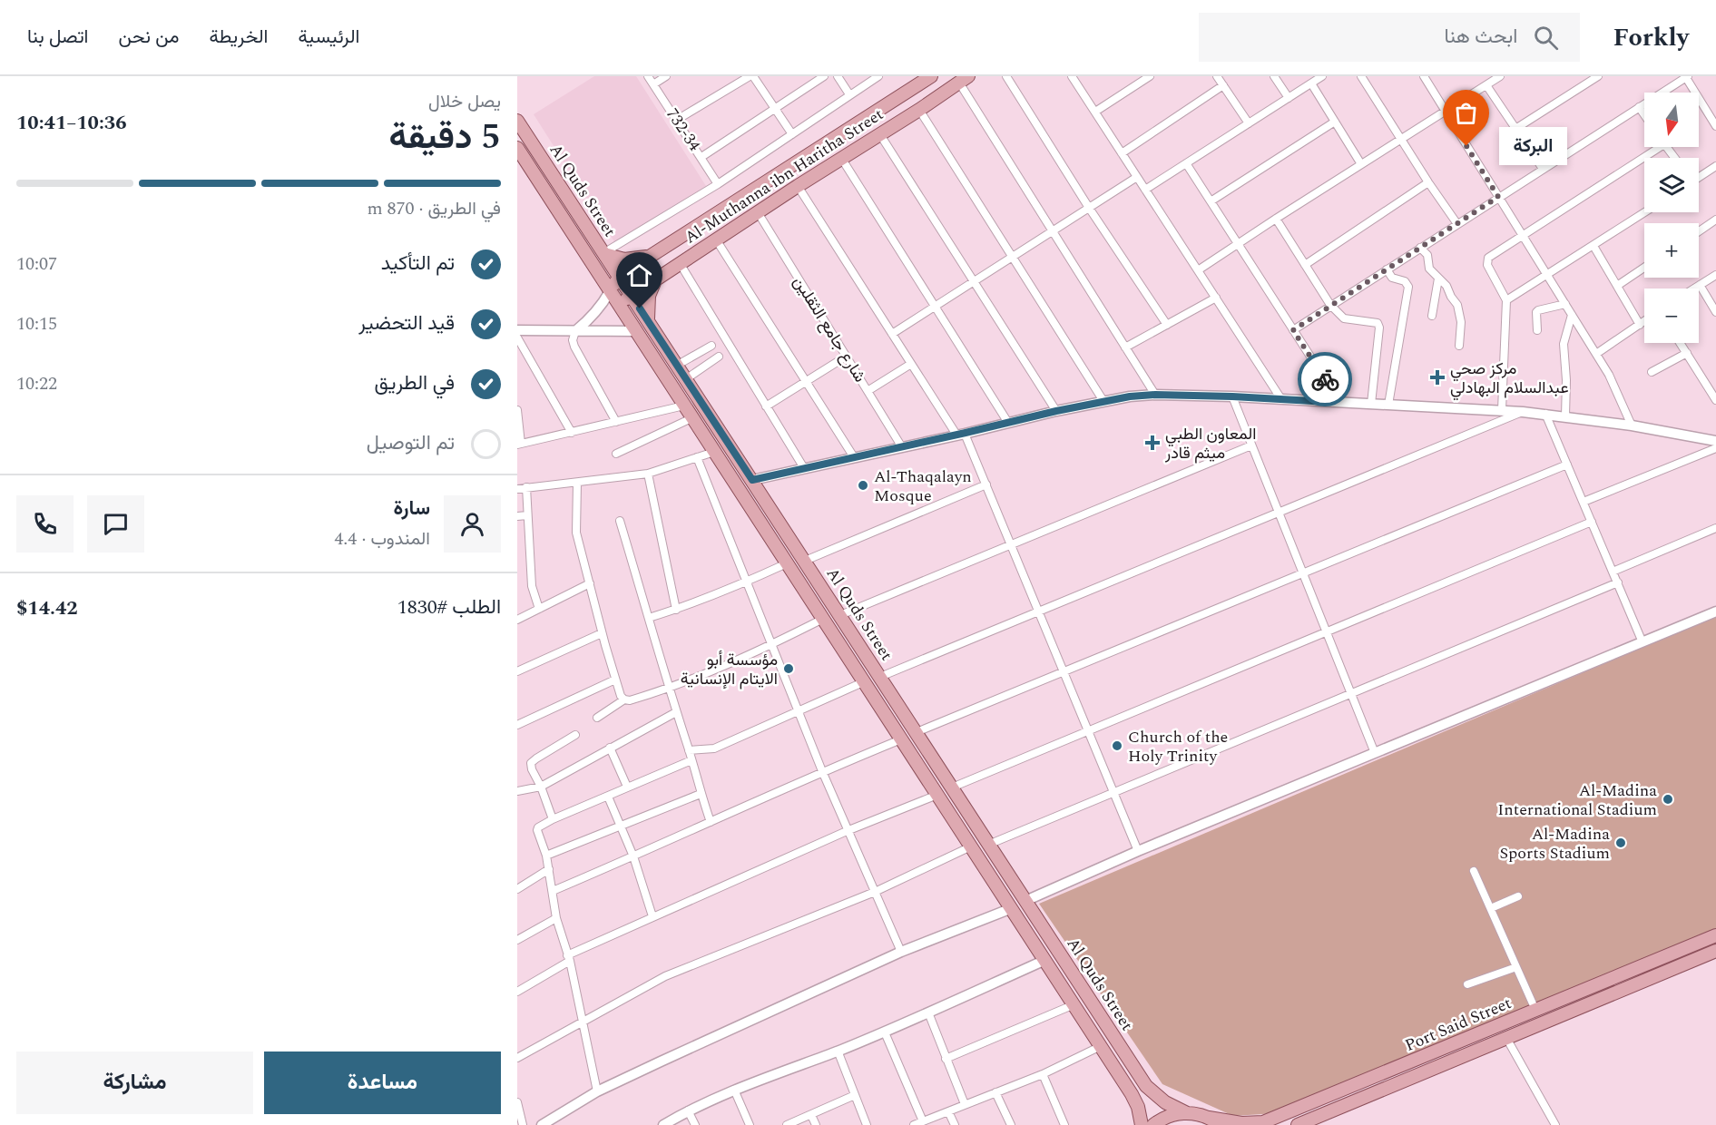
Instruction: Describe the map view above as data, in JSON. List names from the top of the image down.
{
  "streets": {
    "main road": ["Al-Muthanna ibn Haritha Street", "Al Quds Street", "Port Said Street"],
    "street": ["732-34", "شارع جامع الثقلين"]
  },
  "crossings": [
    ["Al-Muthanna ibn Haritha Street", "Al Quds Street"],
    ["Al-Muthanna ibn Haritha Street", "شارع جامع الثقلين"],
    ["Al Quds Street", "Port Said Street"]
  ],
  "places": {
    "other": [
      "البركة",
      "Al-Thaqalayn Mosque",
      "مؤسسة أبو الايتام الإنسانية",
      "Church of the Holy Trinity",
      "Al-Madina International Stadium",
      "Al-Madina Sports Stadium"
    ],
    "health": ["مركز صحي عبدالسلام البهادلي", "المعاون الطبي ميثم قادر"]
  },
  "north": "bottom",
  "page": {
    "header": "Forkly",
    "search": "ابحث هنا",
    "nav": [
      "الرئيسية",
      "الخريطة",
      "من نحن",
      "اتصل بنا"
    ],
    "heading": ["5 دقيقة", "يصل خلال", "10:36–10:41"],
    "panel": [
      "سارة",
      "المندوب · 4.4",
      "الطلب #1830",
      "$14.42"
    ],
    "map_buttons": ["+", "−"],
    "bubble": "البركة",
    "bar": "في الطريق · 870 m",
    "list": [
      ["تم التأكيد", "10:07"],
      ["قيد التحضير", "10:15"],
      ["في الطريق", "10:22"],
      "تم التوصيل"
    ],
    "buttons": ["مساعدة", "مشاركة"]
  }
}
